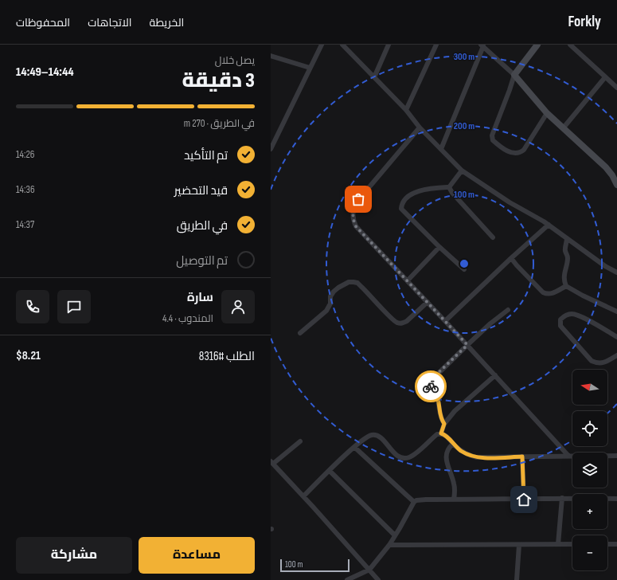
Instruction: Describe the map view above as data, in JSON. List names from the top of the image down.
{
  "scale_bar": "100 m",
  "north": "left",
  "page": {
    "header": "Forkly",
    "nav": ["الخريطة", "الاتجاهات", "المحفوظات"],
    "heading": ["3 دقيقة", "يصل خلال", "14:44–14:49"],
    "panel": [
      "سارة",
      "المندوب · 4.4",
      "الطلب #8316",
      "$8.21"
    ],
    "bar": "في الطريق · 270 m",
    "list": [
      ["تم التأكيد", "14:26"],
      ["قيد التحضير", "14:36"],
      ["في الطريق", "14:37"],
      "تم التوصيل"
    ],
    "map_buttons": ["+", "−"],
    "buttons": ["مساعدة", "مشاركة"],
    "scale": "100 m"
  },
  "rings": ["300 m", "200 m", "100 m"]
}
